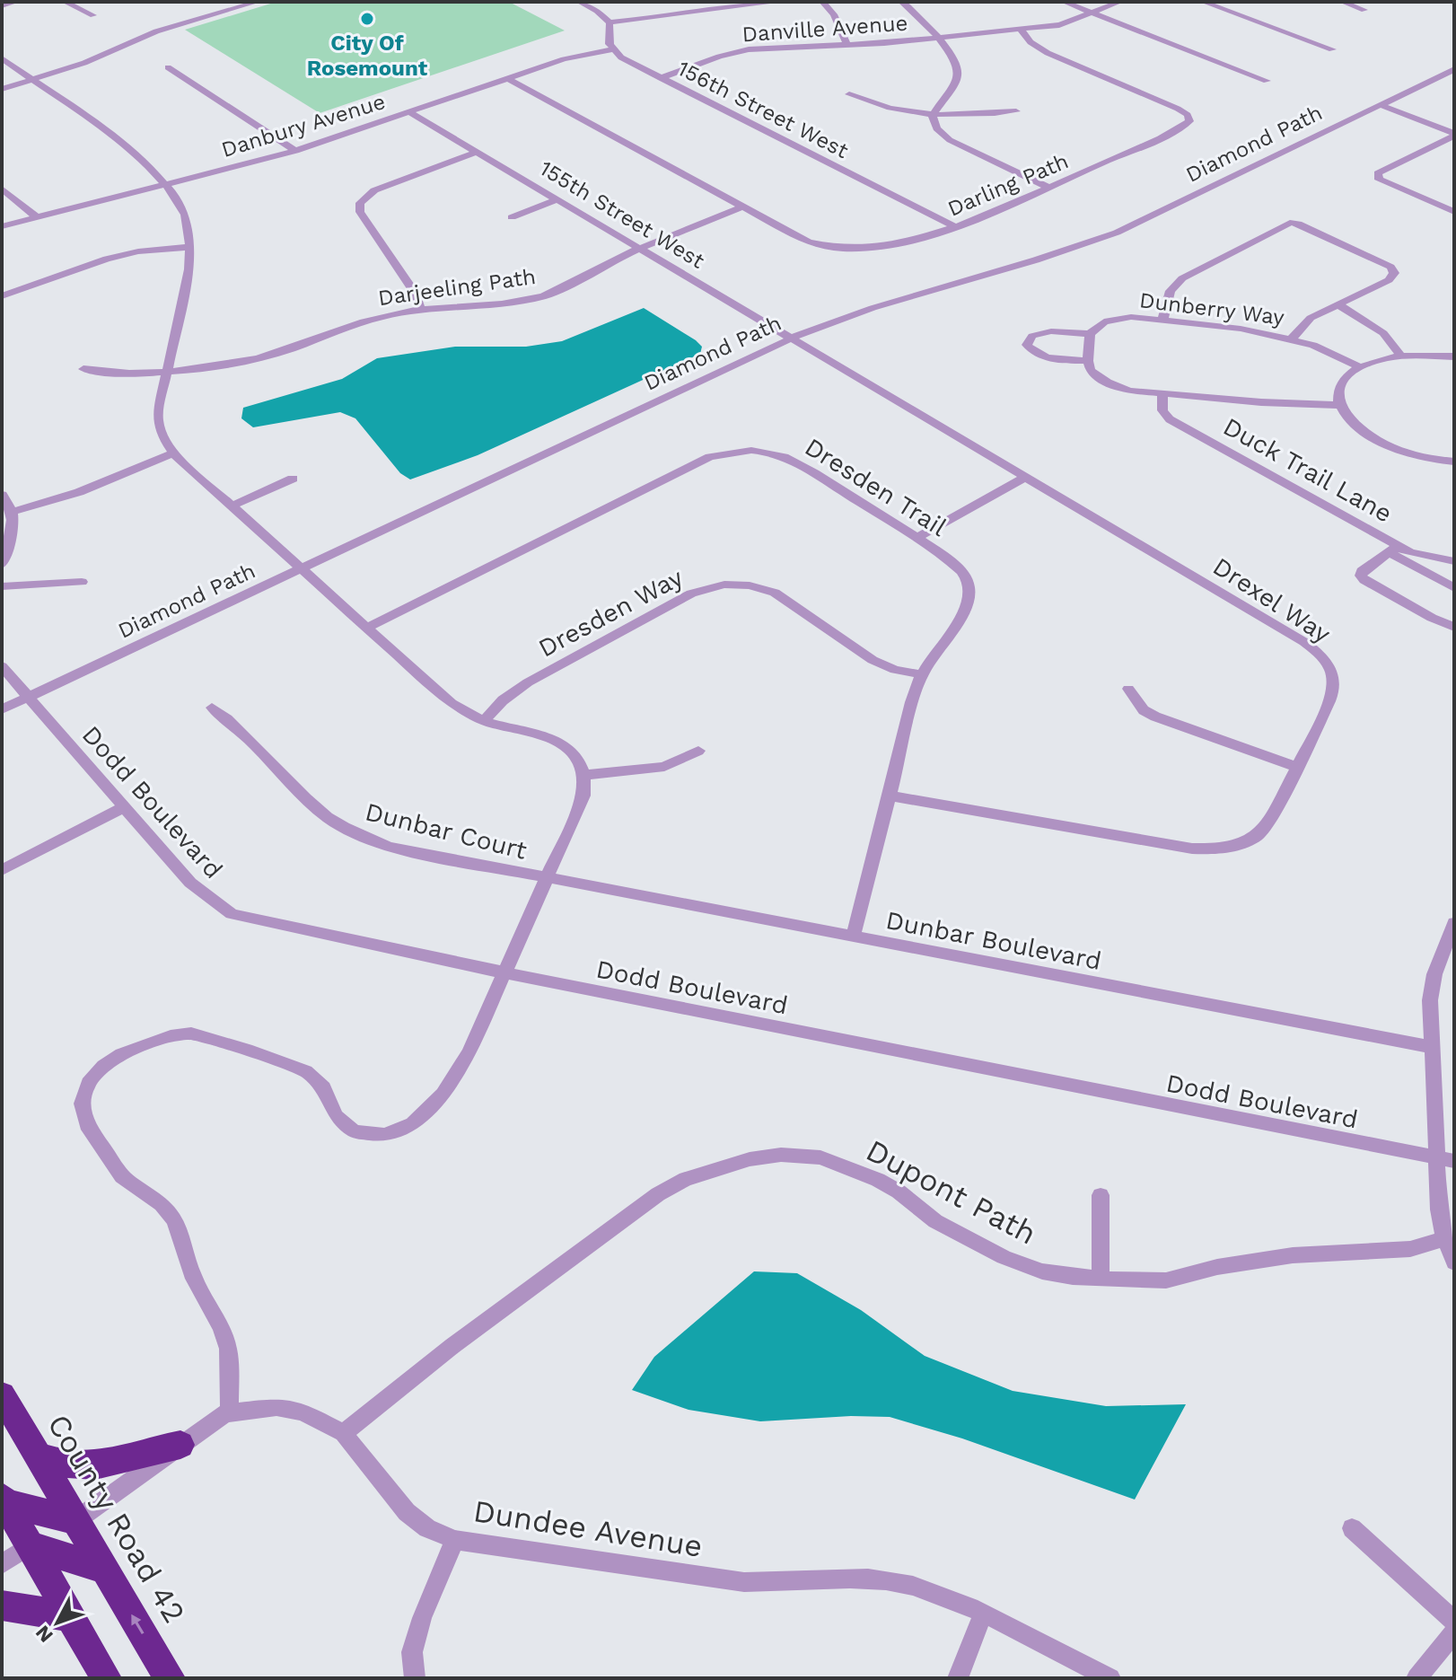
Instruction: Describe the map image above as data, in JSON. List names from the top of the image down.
{
  "streets": {
    "highway": ["County Road 42"],
    "street": [
      "Danville Avenue",
      "156th Street West",
      "Danbury Avenue",
      "Diamond Path",
      "Darling Path",
      "155th Street West",
      "Darjeeling Path",
      "Dunberry Way",
      "Duck Trail Lane",
      "Dresden Trail",
      "Drexel Way",
      "Dresden Way",
      "Dodd Boulevard",
      "Dunbar Court",
      "Dunbar Boulevard",
      "Dupont Path",
      "Dundee Avenue"
    ]
  },
  "crossings": [
    ["Danville Avenue", "156th Street West"],
    ["Danville Avenue", "Darling Path"],
    ["156th Street West", "Danbury Avenue"],
    ["156th Street West", "Darling Path"],
    ["Danbury Avenue", "Darling Path"],
    ["Danbury Avenue", "155th Street West"],
    ["Diamond Path", "155th Street West"],
    ["Diamond Path", "Dodd Boulevard"],
    ["Darling Path", "Darjeeling Path"],
    ["155th Street West", "Darjeeling Path"],
    ["155th Street West", "Drexel Way"],
    ["Dresden Trail", "Drexel Way"],
    ["Dresden Trail", "Dresden Way"],
    ["Dresden Trail", "Dunbar Boulevard"],
    ["Dunbar Court", "Dunbar Boulevard"],
    ["Dupont Path", "Dundee Avenue"],
    ["County Road 42", "Dundee Avenue"]
  ],
  "places": ["City Of Rosemount"],
  "north": "bottom left"
}
